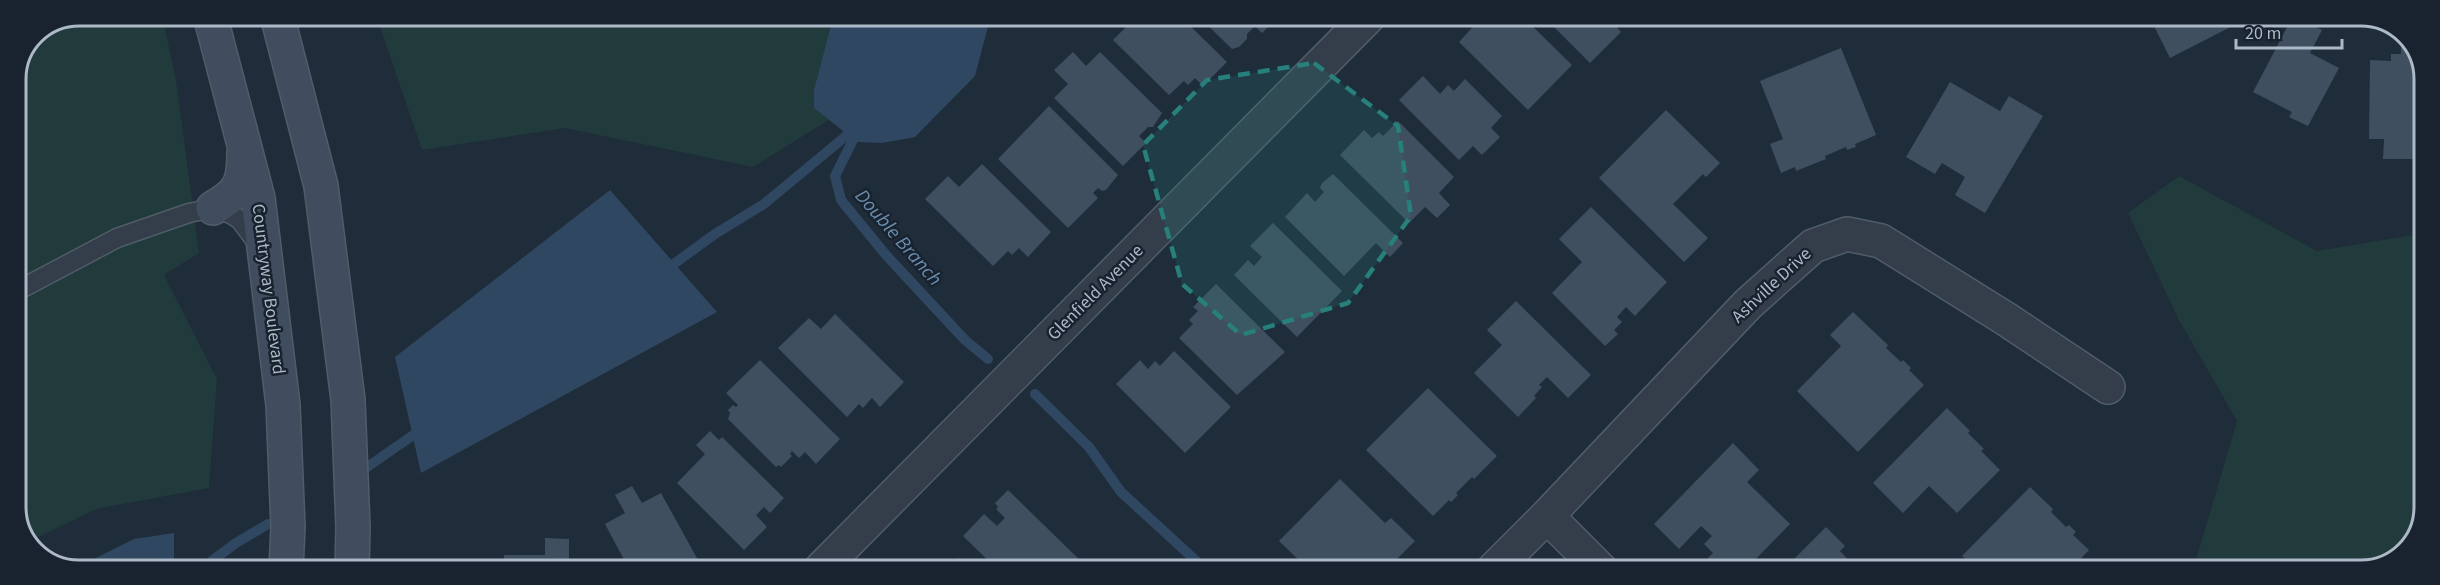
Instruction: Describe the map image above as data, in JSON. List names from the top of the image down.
{
  "streets": {
    "street": ["Ashville Drive", "Countryway Boulevard", "Glenfield Avenue"]
  },
  "water": ["Double Branch"],
  "scale_bar": "20 m"
}
